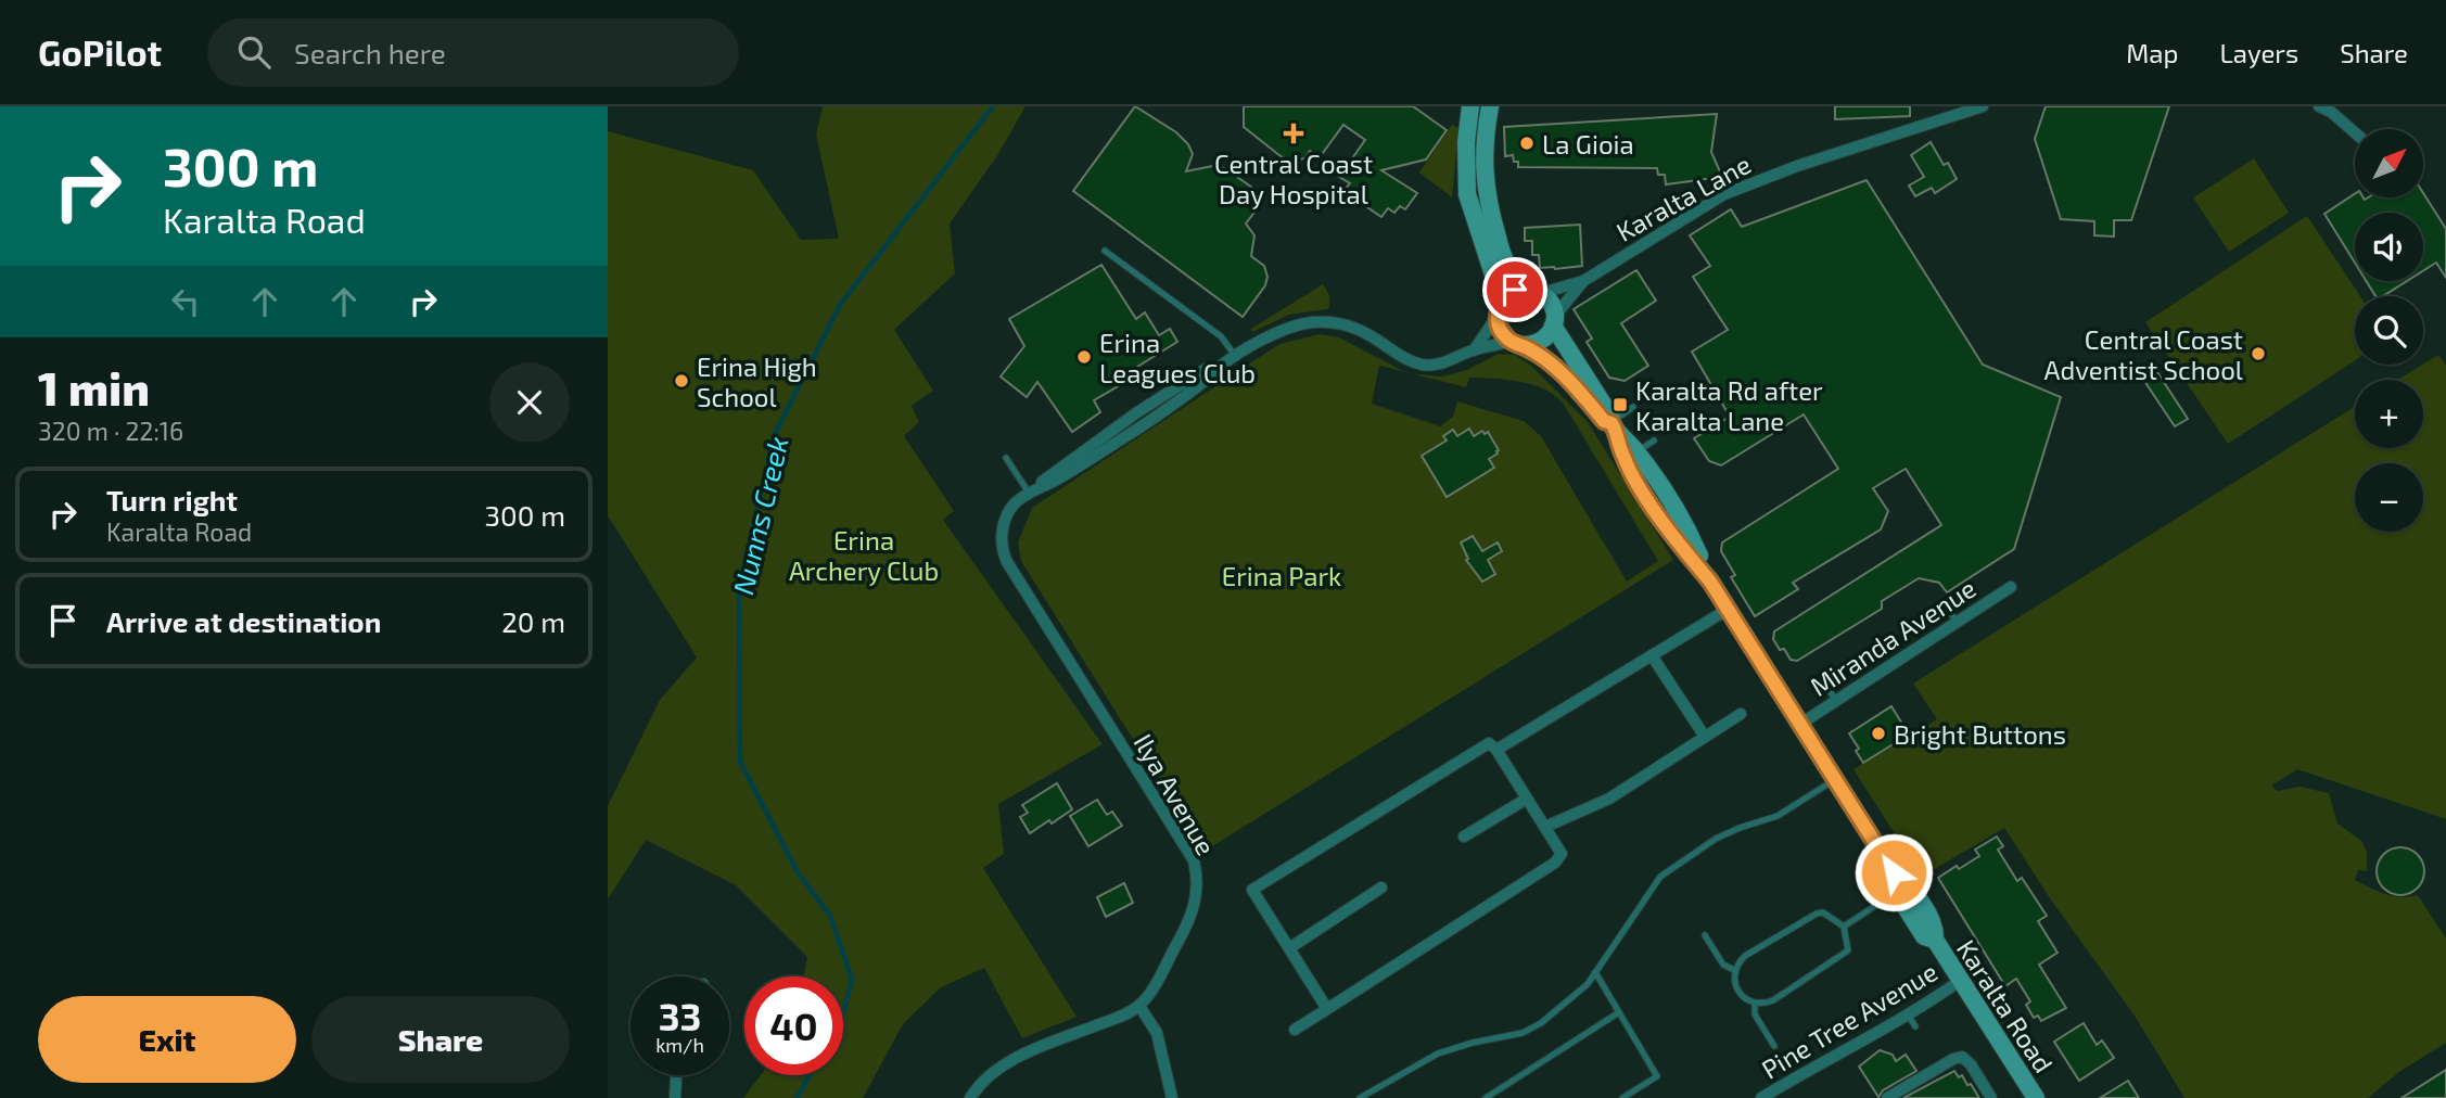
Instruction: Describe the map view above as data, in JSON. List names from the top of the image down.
{
  "streets": {
    "street": [
      "Karalta Lane",
      "Miranda Avenue",
      "Ilya Avenue",
      "Karalta Road",
      "Pine Tree Avenue"
    ]
  },
  "crossings": [
    ["Karalta Lane", "Ilya Avenue"],
    ["Karalta Lane", "Karalta Road"],
    ["Miranda Avenue", "Karalta Road"],
    ["Ilya Avenue", "Karalta Road"],
    ["Karalta Road", "Pine Tree Avenue"]
  ],
  "water": ["Nunns Creek"],
  "parks": ["Erina Archery Club", "Erina Park"],
  "places": {
    "health": ["Central Coast Day Hospital"],
    "other": [
      "La Gioia",
      "Central Coast Adventist School",
      "Erina Leagues Club",
      "Erina High School",
      "Bright Buttons"
    ],
    "transit": ["Karalta Rd after Karalta Lane"]
  },
  "north": "top right",
  "page": {
    "header": "GoPilot",
    "search": "Search here",
    "nav": ["Map", "Layers", "Share"],
    "turn": ["300 m", "Karalta Road"],
    "map_buttons": ["+", "−"],
    "heading": ["1 min", "320 m · 22:16"],
    "list": [
      {
        "name": "Turn right",
        "note": "Karalta Road",
        "value": "300 m"
      },
      {
        "name": "Arrive at destination",
        "value": "20 m"
      }
    ],
    "speed": "33 km/h",
    "limit": "40",
    "buttons": ["Exit", "Share"]
  }
}
